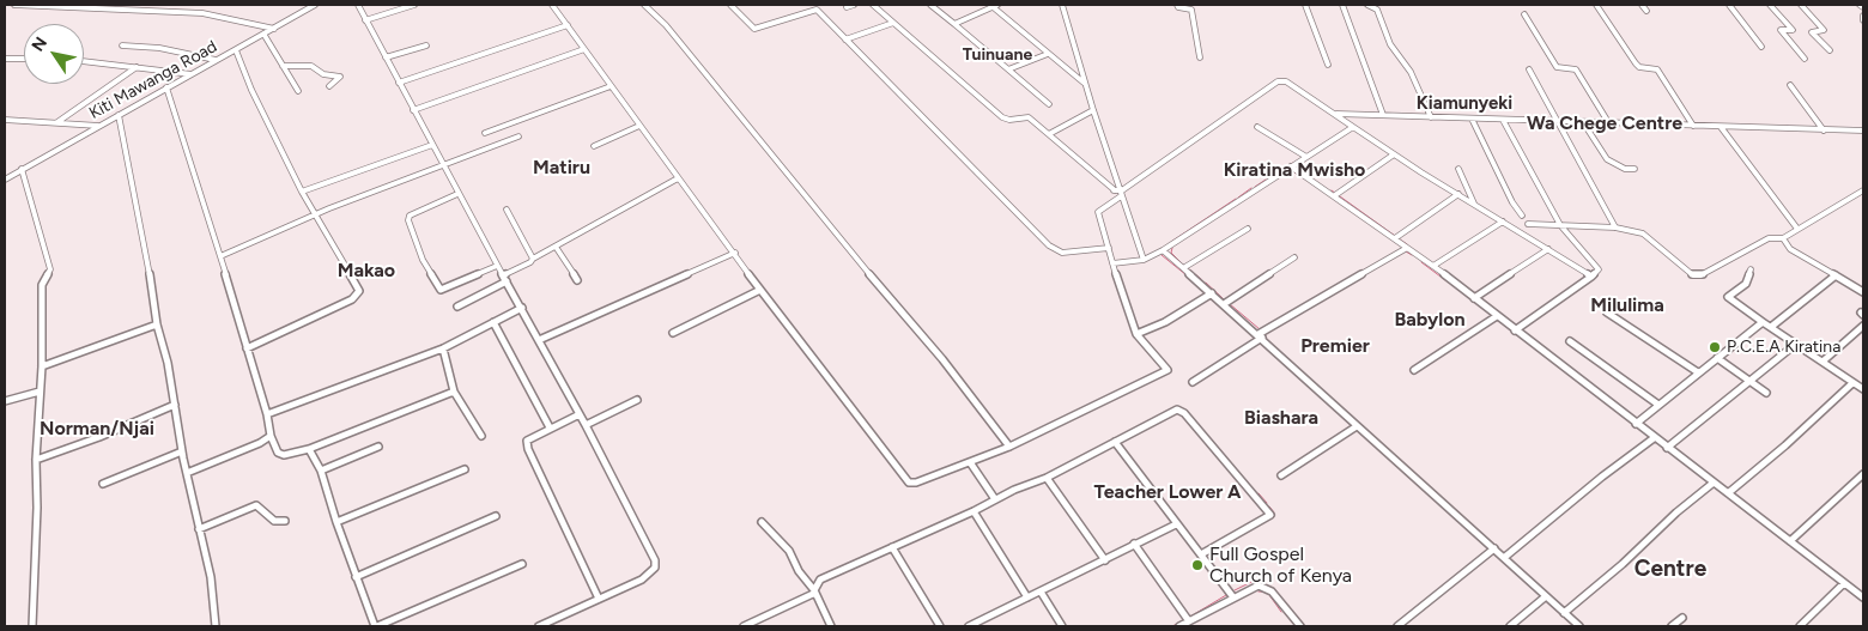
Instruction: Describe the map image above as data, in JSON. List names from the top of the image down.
{
  "streets": {
    "street": ["Kiti Mawanga Road"]
  },
  "districts": [
    "Tuinuane",
    "Kiamunyeki",
    "Wa Chege Centre",
    "Matiru",
    "Kiratina Mwisho",
    "Makao",
    "Milulima",
    "Babylon",
    "Premier",
    "Biashara",
    "Norman/Njai",
    "Teacher Lower A",
    "Centre"
  ],
  "places": ["P.C.E.A Kiratina", "Full Gospel Church of Kenya"],
  "north": "top left"
}
